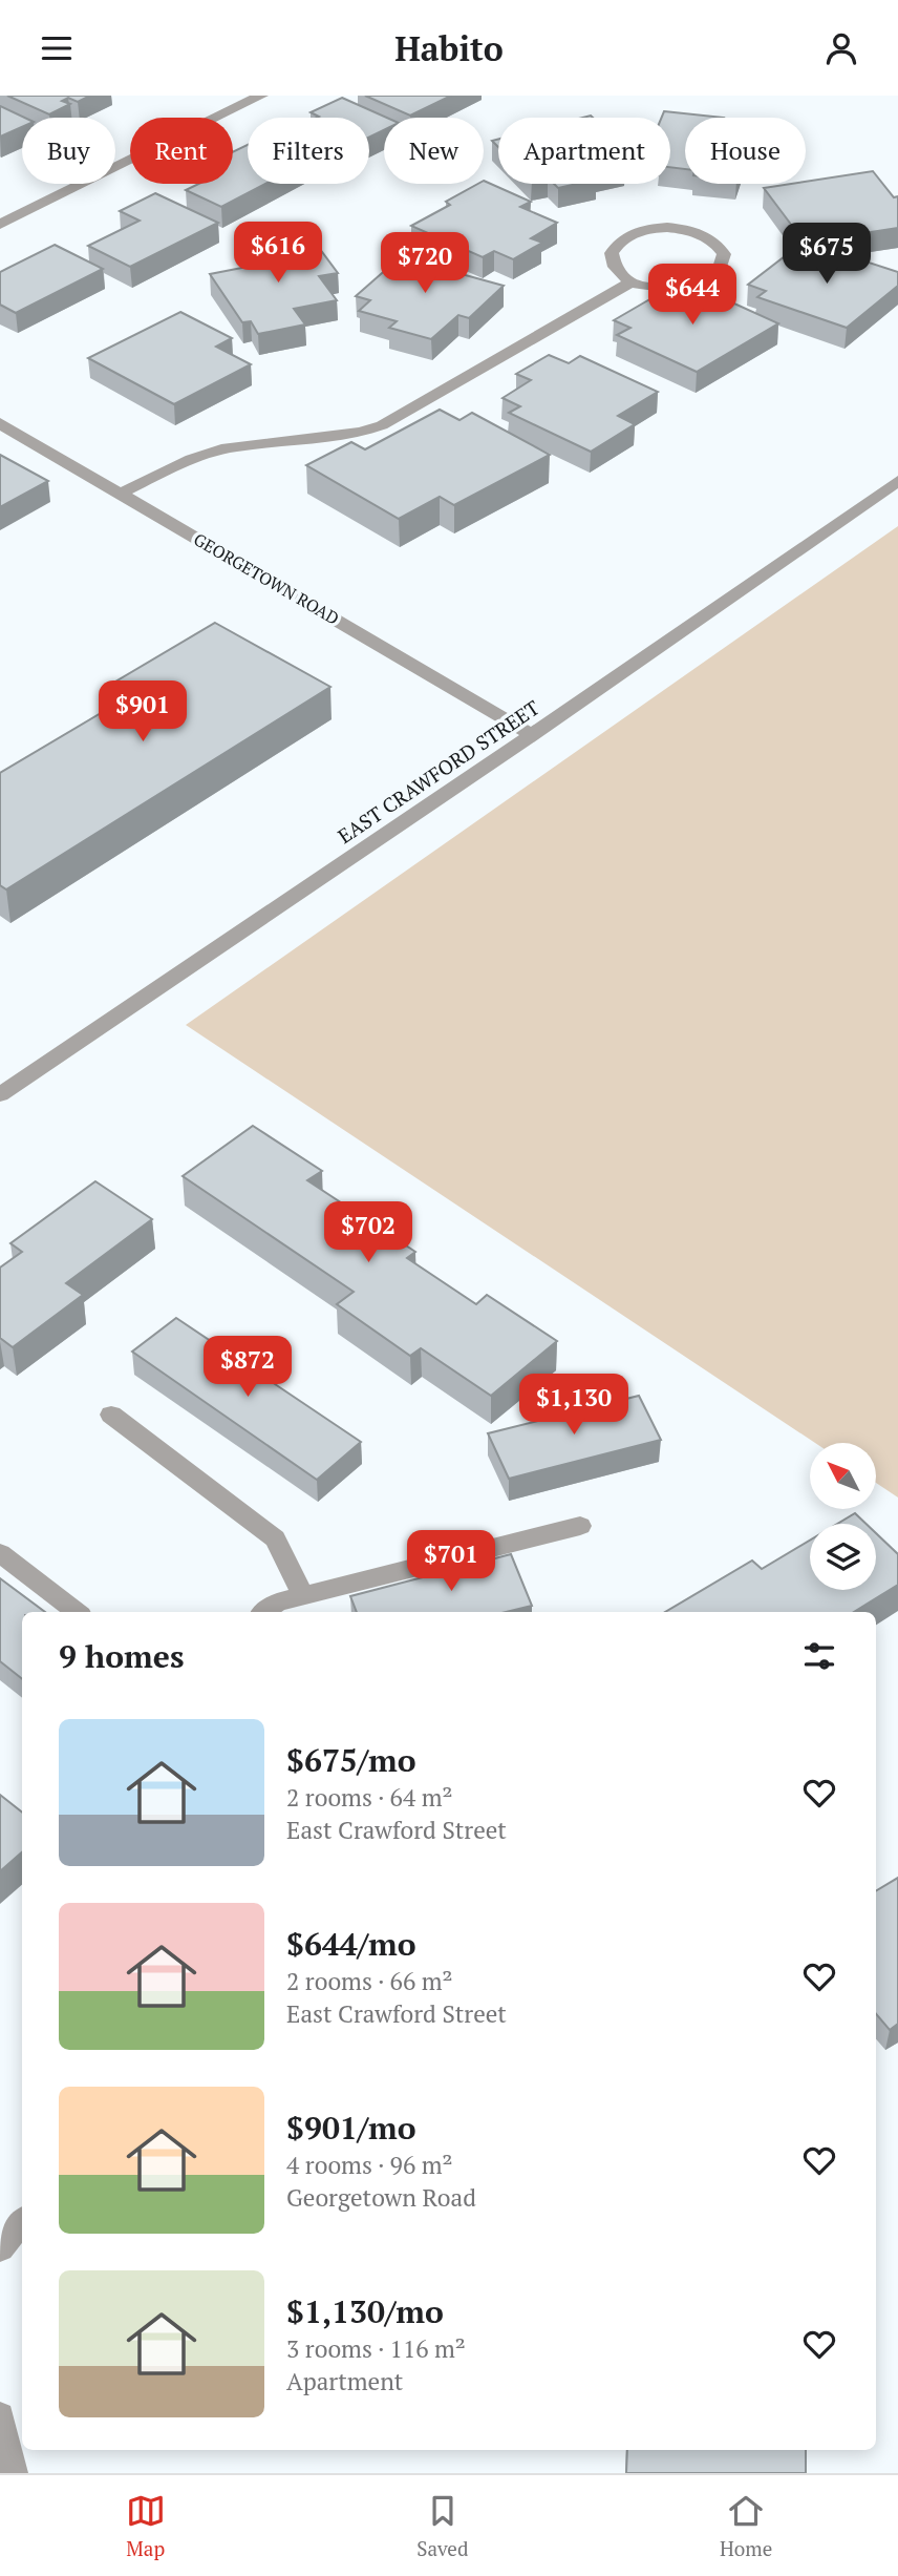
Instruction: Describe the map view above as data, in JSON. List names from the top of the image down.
{
  "streets": {
    "street": ["GEORGETOWN ROAD", "EAST CRAWFORD STREET"]
  },
  "crossings": [
    ["GEORGETOWN ROAD", "EAST CRAWFORD STREET"]
  ],
  "north": "top left",
  "page": {
    "header": "Habito",
    "chip": [
      "Buy",
      "Rent",
      "Filters",
      "New",
      "Apartment",
      "House"
    ],
    "price": [
      "$616",
      "$675",
      "$720",
      "$644",
      "$901",
      "$702",
      "$872",
      "$1,130",
      "$701"
    ],
    "heading": "9 homes",
    "list": [
      {
        "name": "$675/mo",
        "note": "2 rooms · 64 m² · East Crawford Street"
      },
      {
        "name": "$644/mo",
        "note": "2 rooms · 66 m² · East Crawford Street"
      },
      {
        "name": "$901/mo",
        "note": "4 rooms · 96 m² · Georgetown Road"
      },
      {
        "name": "$1,130/mo",
        "note": "3 rooms · 116 m² · Apartment"
      }
    ],
    "tabs": ["Map", "Saved", "Home"]
  }
}
